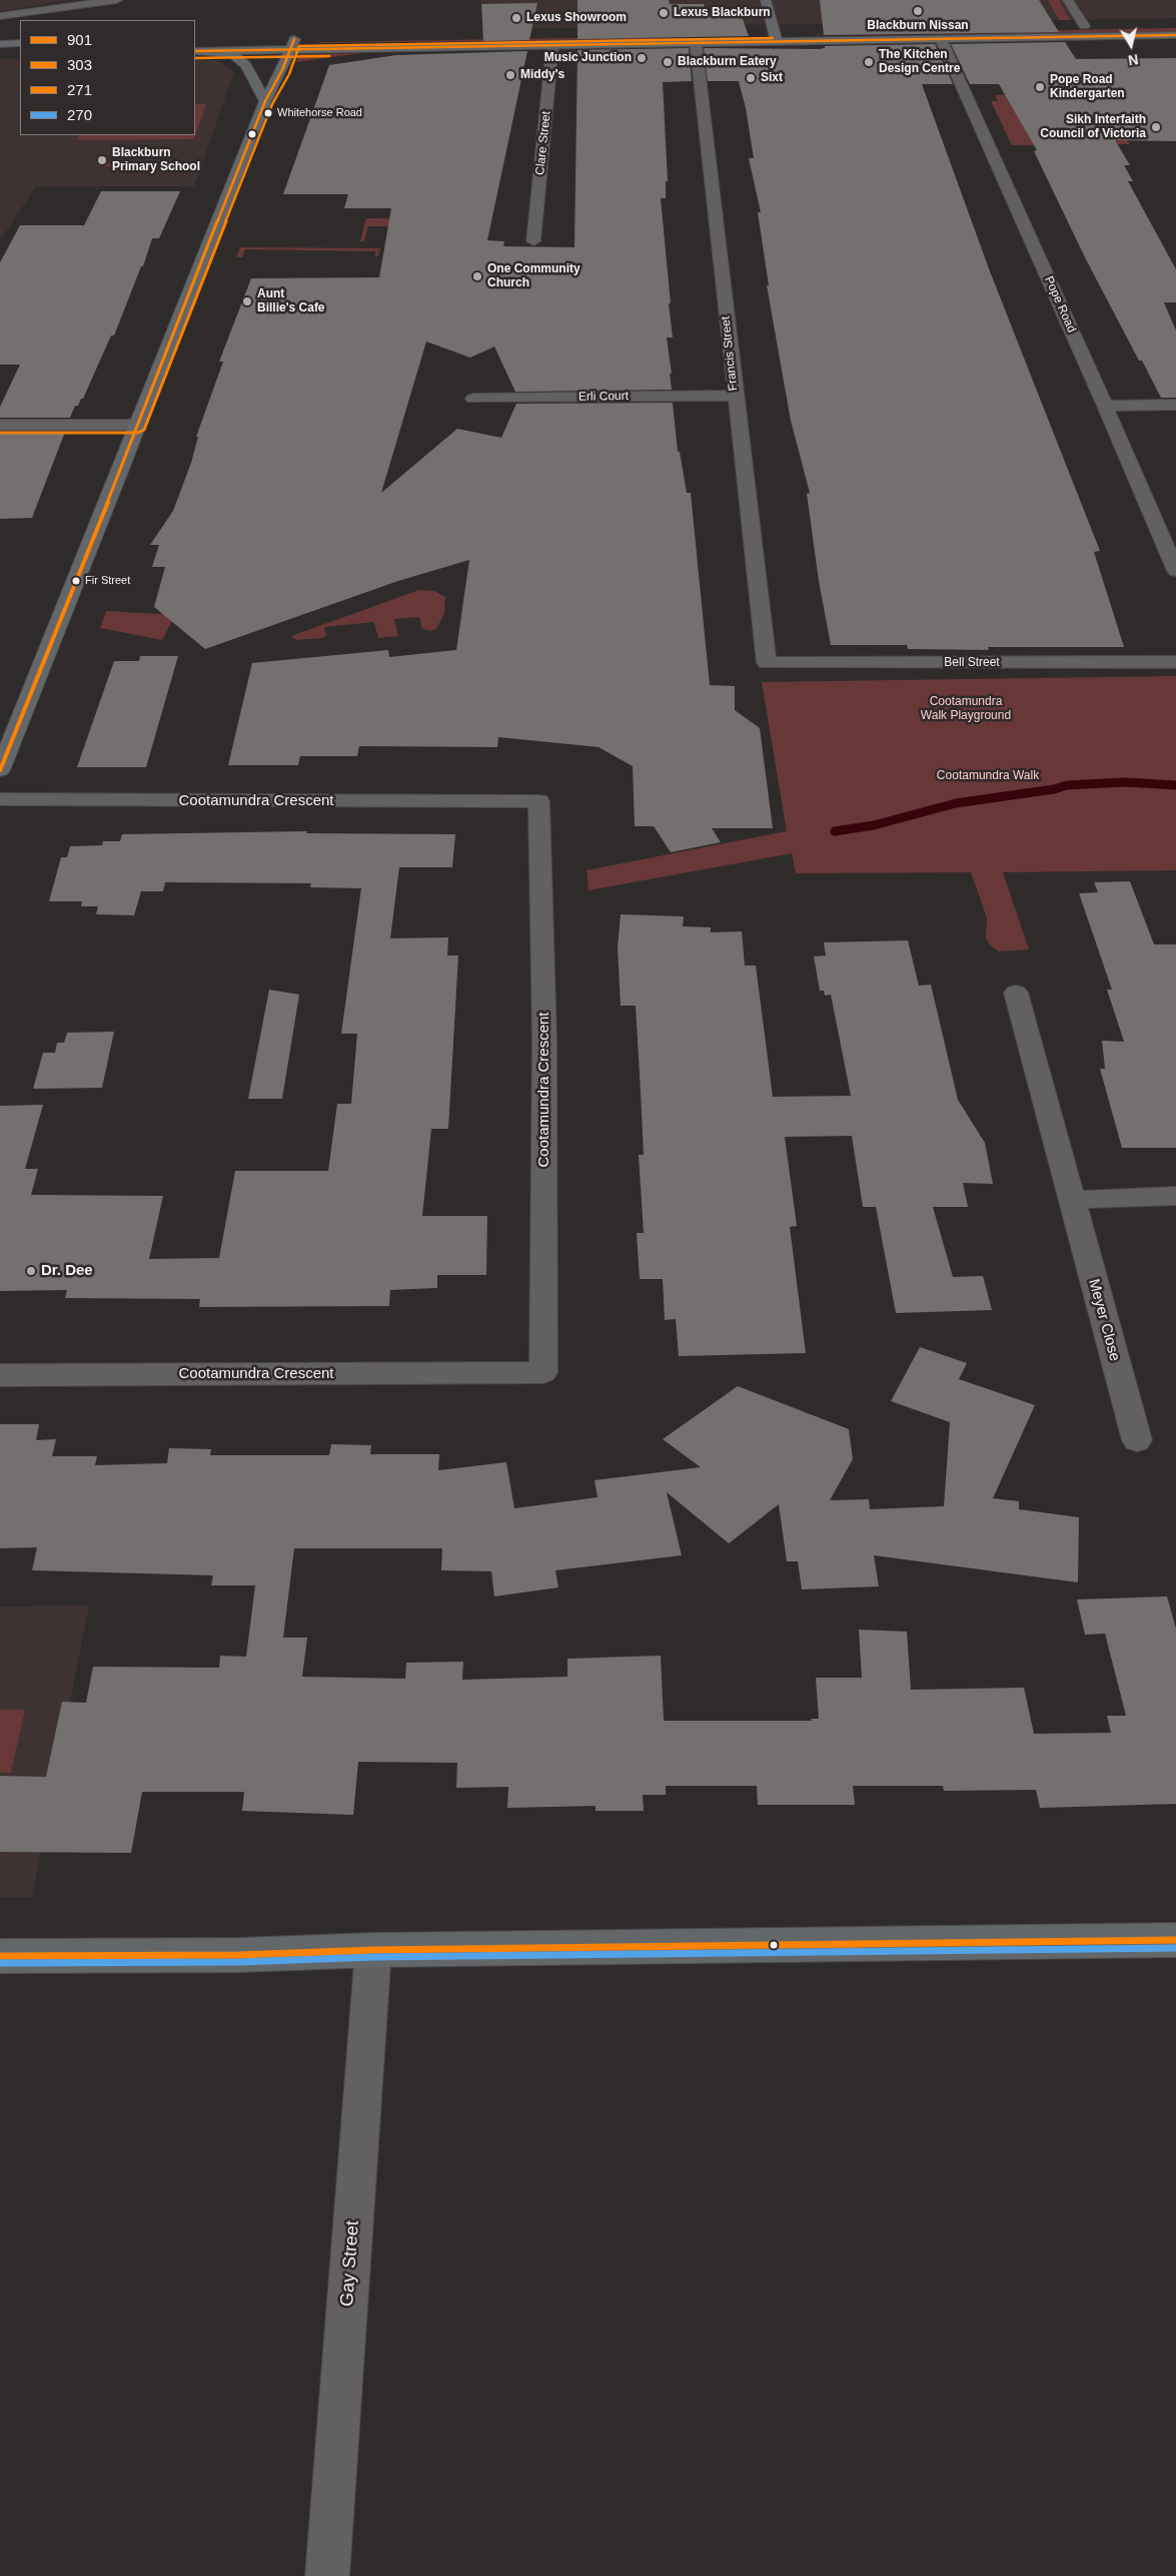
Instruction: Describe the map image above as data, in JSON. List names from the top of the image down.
{
  "streets": {
    "street": [
      "Clare Street",
      "Pope Road",
      "Francis Street",
      "Erli Court",
      "Bell Street",
      "Cootamundra Crescent",
      "Meyer Close",
      "Gay Street"
    ]
  },
  "crossings": [
    ["Francis Street", "Erli Court"],
    ["Francis Street", "Bell Street"]
  ],
  "parks": ["Cootamundra Walk Playground", "Cootamundra Walk"],
  "places": [
    "Blackburn Nissan",
    "Lexus Blackburn",
    "Lexus Showroom",
    "Music Junction",
    "Blackburn Eatery",
    "The Kitchen Design Centre",
    "Middy's",
    "Sixt",
    "Pope Road Kindergarten",
    "Whitehorse Road",
    "Sikh Interfaith Council of Victoria",
    "Blackburn Primary School",
    "One Community Church",
    "Aunt Billie's Cafe",
    "Fir Street",
    "Dr. Dee"
  ],
  "lines": [
    "transit line 901",
    "transit line 271",
    "transit line 303",
    "transit line 270"
  ],
  "legend": [
    "901",
    "303",
    "271",
    "270"
  ],
  "north": "bottom"
}
